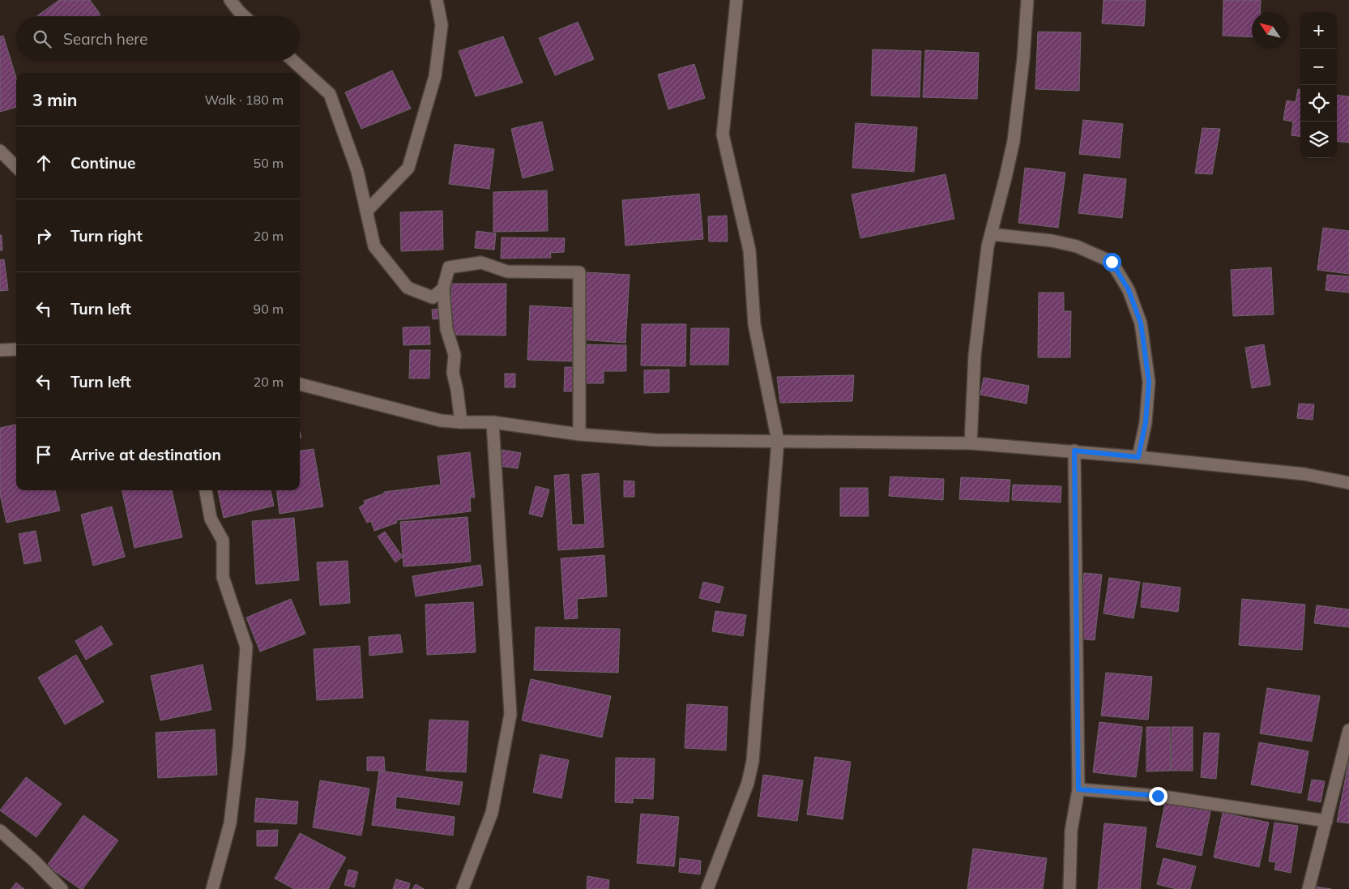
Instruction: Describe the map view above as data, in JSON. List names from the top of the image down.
{
  "north": "top left",
  "page": {
    "map_buttons": ["+", "−"],
    "search": "Search here",
    "heading": ["3 min", "Walk · 180 m"],
    "list": [
      ["Continue", "50 m"],
      ["Turn right", "20 m"],
      ["Turn left", "90 m"],
      ["Turn left", "20 m"],
      "Arrive at destination"
    ]
  }
}
